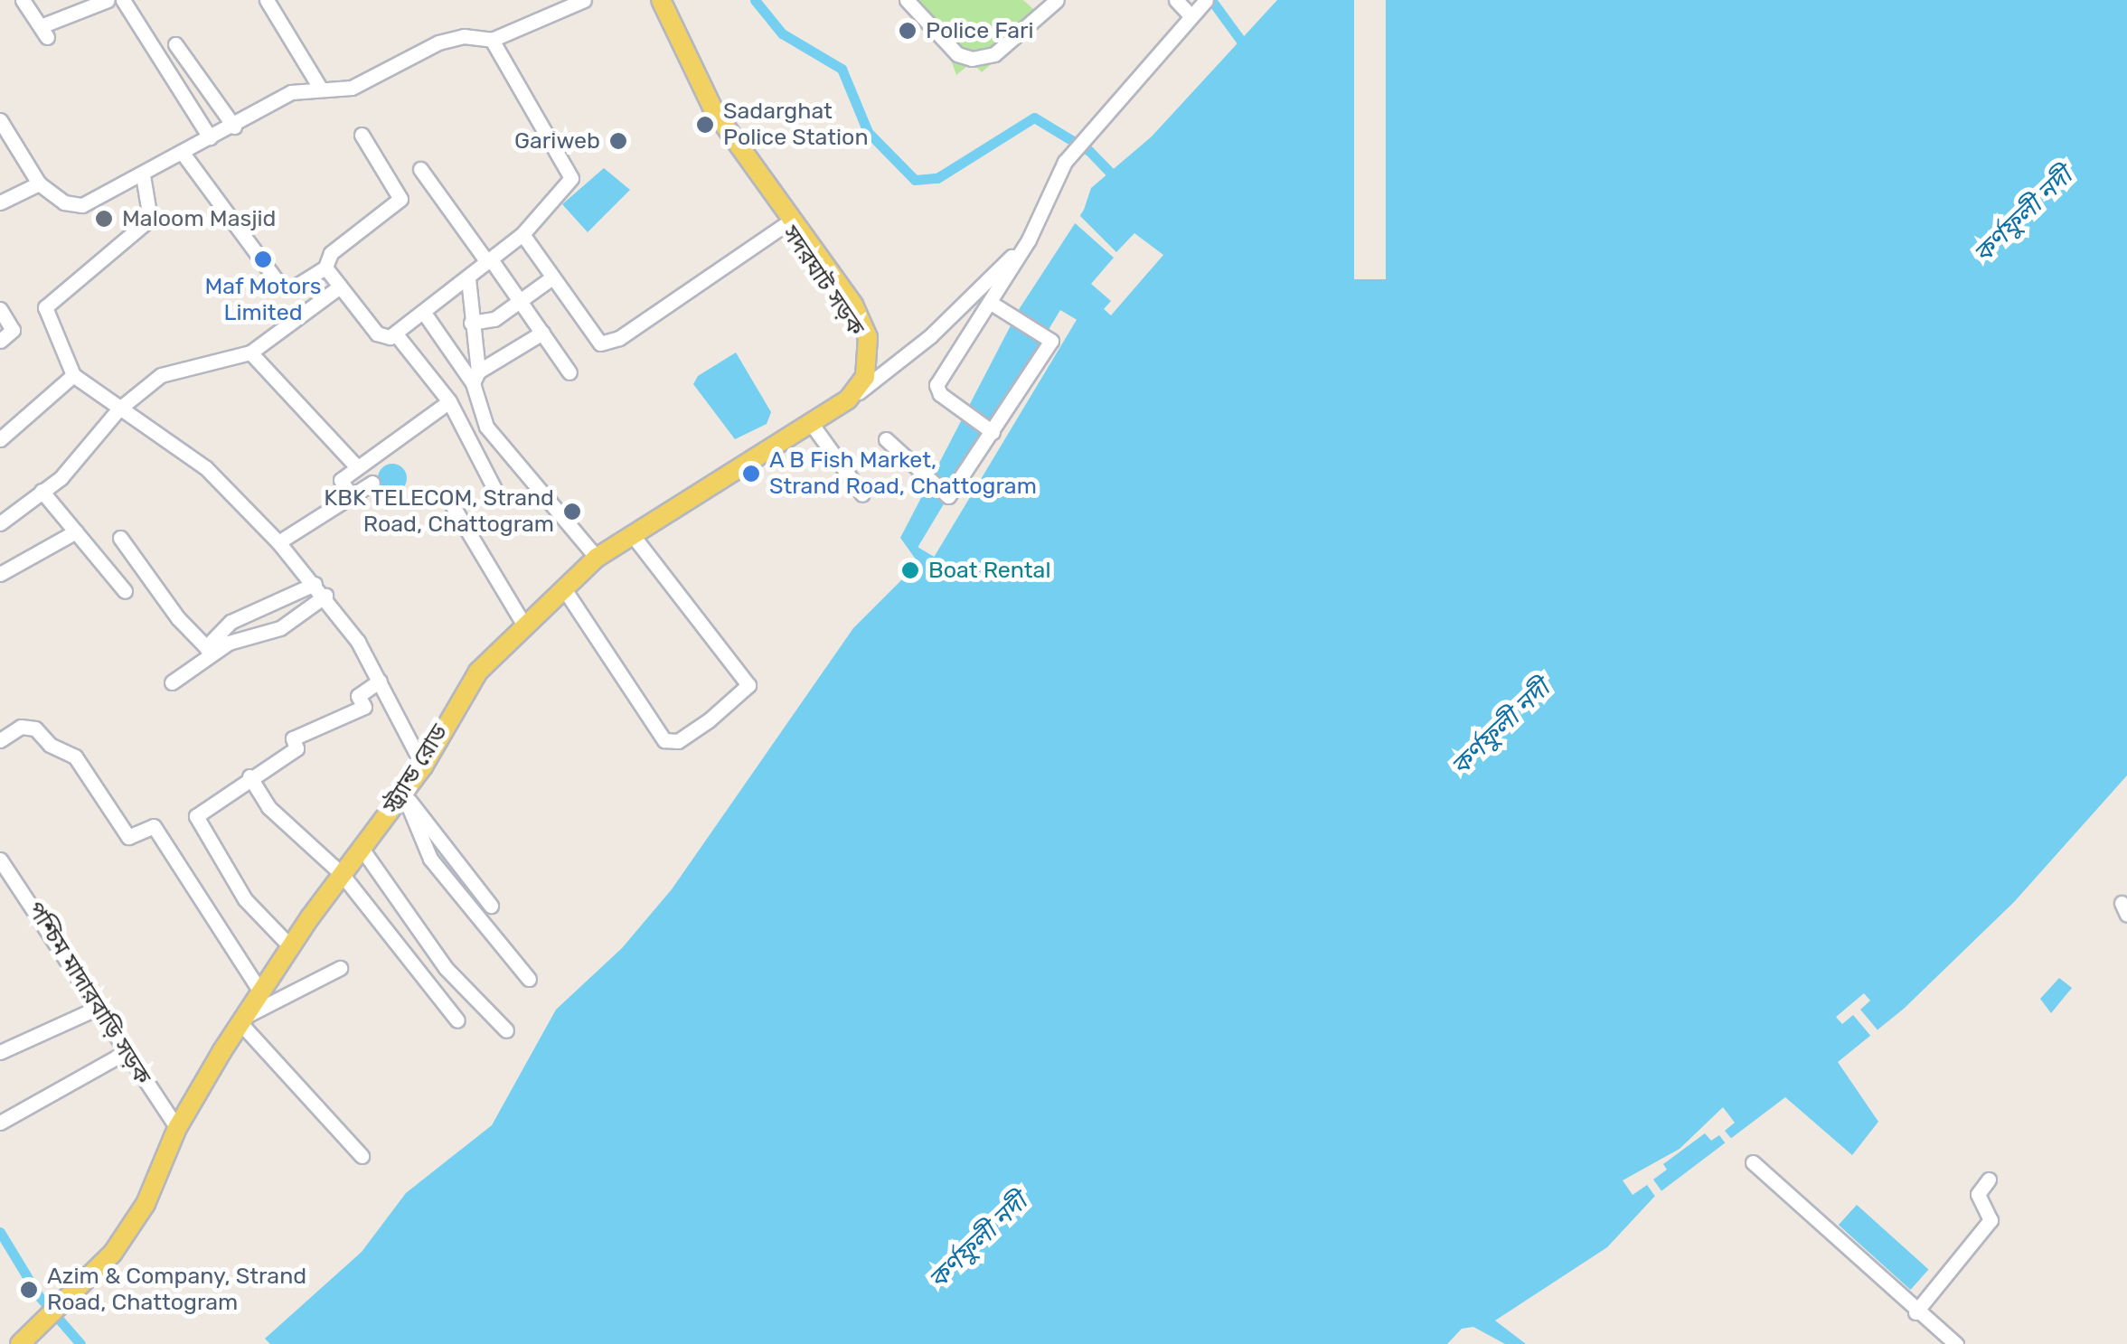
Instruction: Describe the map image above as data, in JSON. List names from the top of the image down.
{
  "streets": {
    "main road": ["সদরঘাট সড়ক", "স্ট্র্যান্ড রোড"],
    "street": ["পশ্চিম মাদারবাড়ি সড়ক"]
  },
  "crossings": [
    ["সদরঘাট সড়ক", "স্ট্র্যান্ড রোড"],
    ["স্ট্র্যান্ড রোড", "পশ্চিম মাদারবাড়ি সড়ক"]
  ],
  "water": ["কর্ণফুলী নদী"],
  "places": [
    "Police Fari",
    "Sadarghat Police Station",
    "Gariweb",
    "Maloom Masjid",
    "Maf Motors Limited",
    "A B Fish Market, Strand Road, Chattogram",
    "KBK TELECOM, Strand Road, Chattogram",
    "Boat Rental",
    "Azim & Company, Strand Road, Chattogram"
  ]
}
